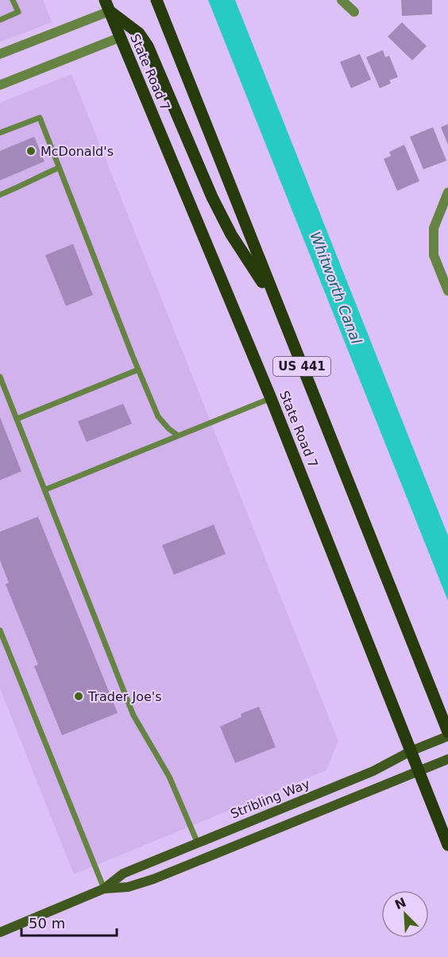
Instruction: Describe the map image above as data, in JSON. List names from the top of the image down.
{
  "streets": {
    "main road": ["State Road 7", "US 441"],
    "street": ["Stribling Way"]
  },
  "crossings": [
    ["State Road 7", "Stribling Way"]
  ],
  "water": ["Whitworth Canal"],
  "places": ["McDonald's", "Trader Joe's"],
  "scale_bar": "50 m",
  "north": "top left"
}
